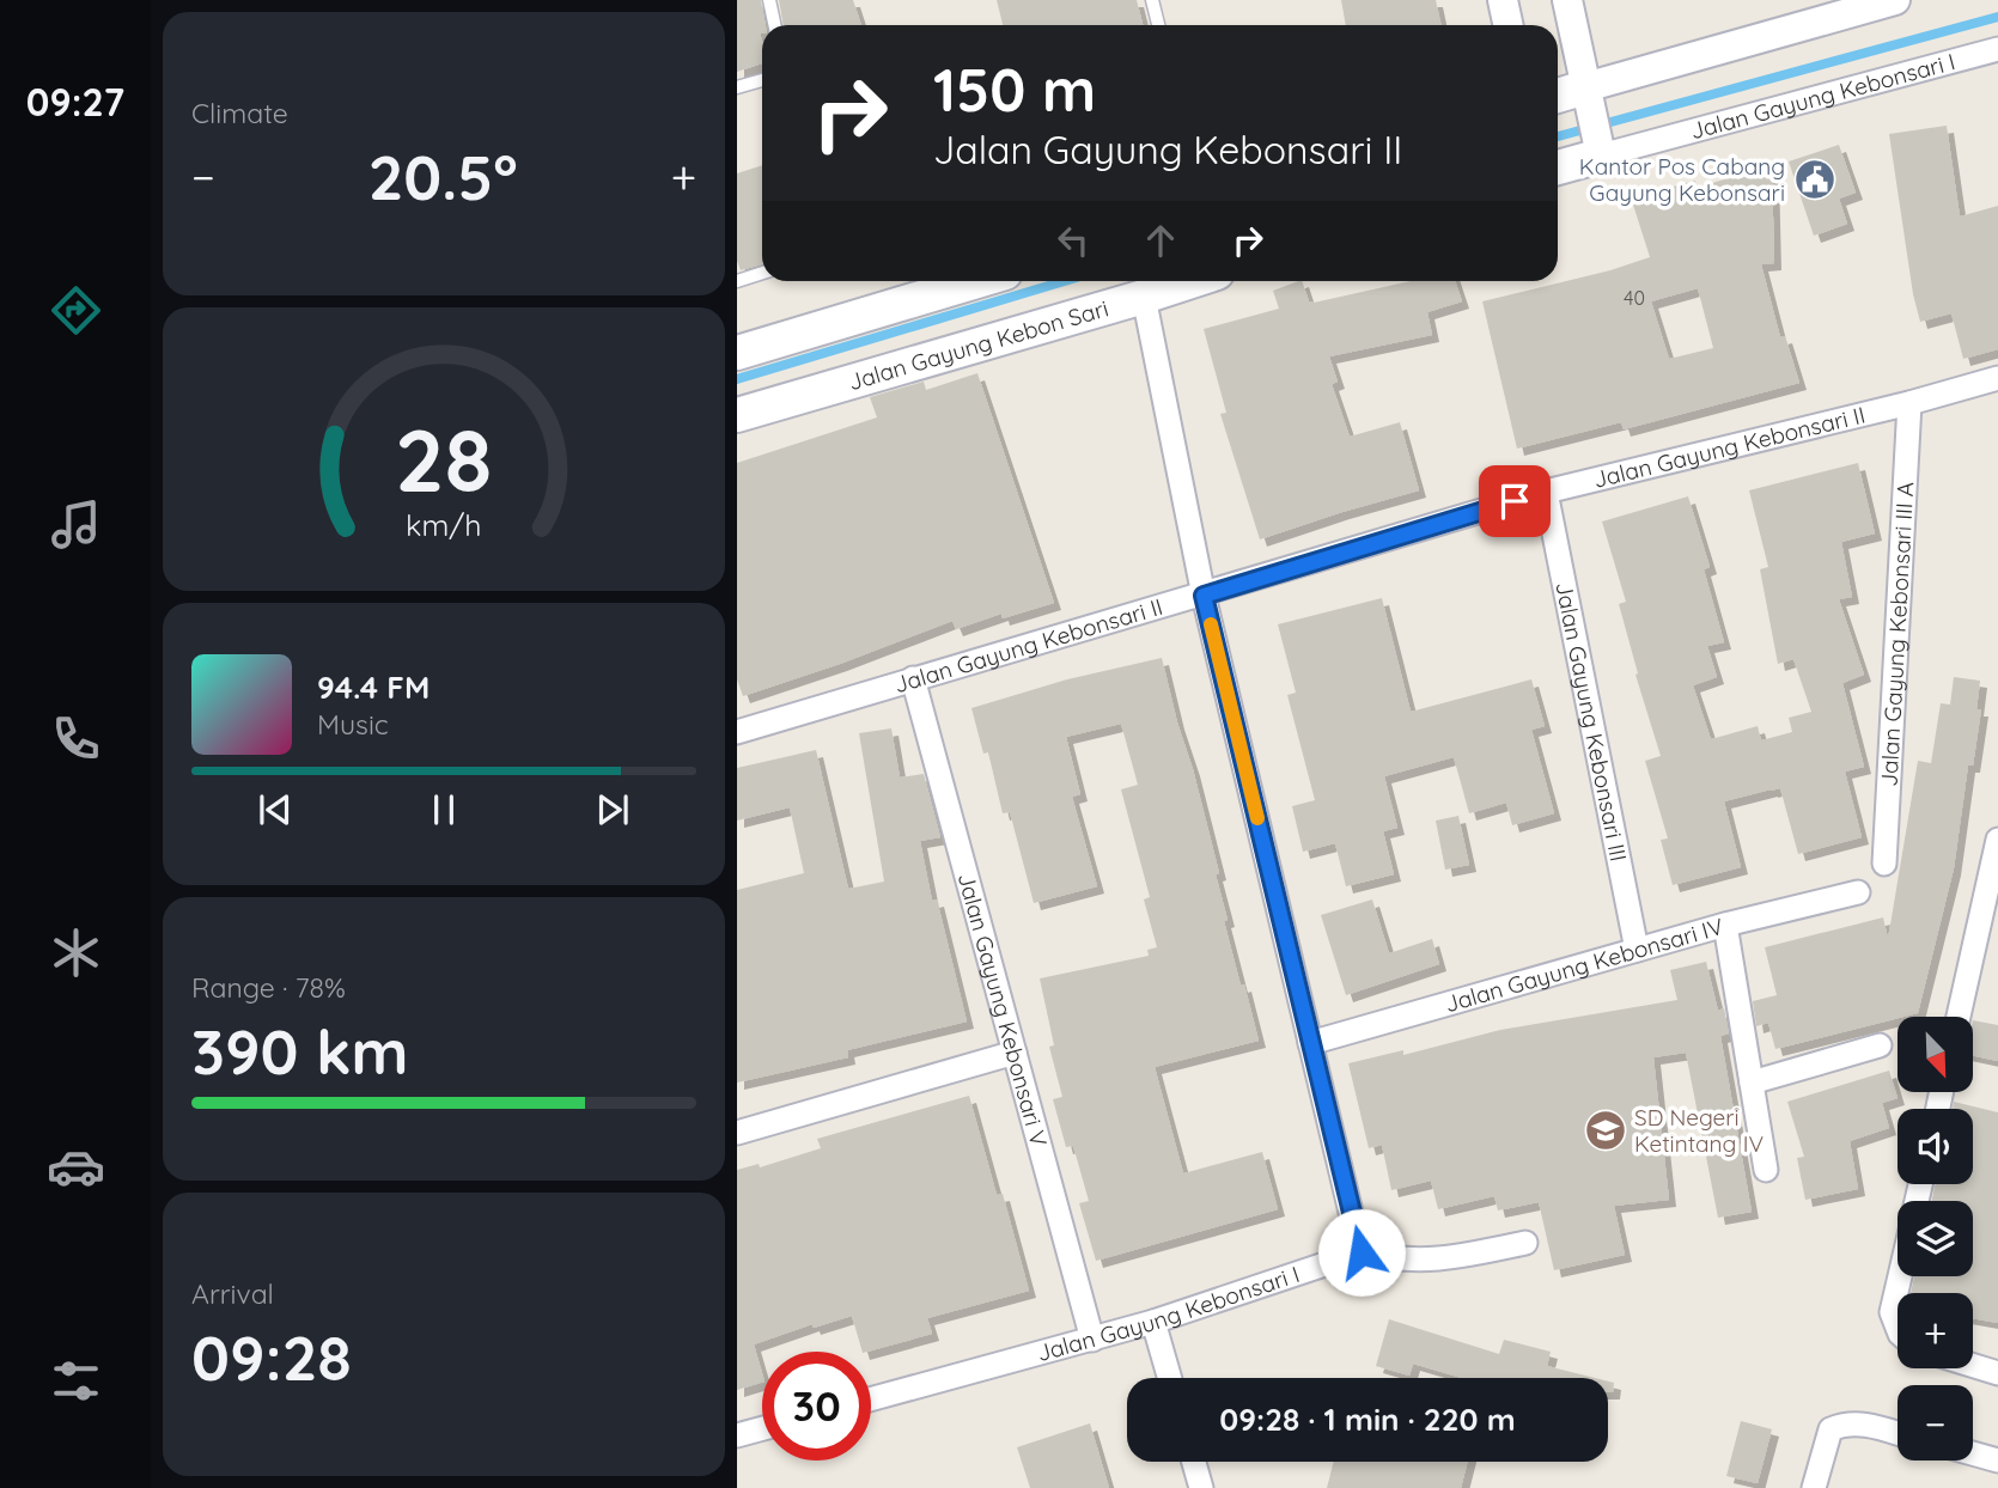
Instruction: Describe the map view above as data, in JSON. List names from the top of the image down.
{
  "streets": {
    "main road": ["Jalan Gayung Kebon Sari"],
    "street": [
      "Jalan Gayung Kebonsari I",
      "Jalan Gayung Kebonsari II",
      "Jalan Gayung Kebonsari III A",
      "Jalan Gayung Kebonsari III",
      "Jalan Gayung Kebonsari IV",
      "Jalan Gayung Kebonsari V"
    ]
  },
  "crossings": [
    ["Jalan Gayung Kebonsari I", "Jalan Gayung Kebonsari V"],
    ["Jalan Gayung Kebonsari II", "Jalan Gayung Kebonsari III A"],
    ["Jalan Gayung Kebonsari II", "Jalan Gayung Kebonsari III"],
    ["Jalan Gayung Kebonsari II", "Jalan Gayung Kebonsari V"],
    ["Jalan Gayung Kebonsari III", "Jalan Gayung Kebonsari IV"]
  ],
  "places": {
    "public building": ["Kantor Pos Cabang Gayung Kebonsari"],
    "school or university": ["SD Negeri Ketintang IV"]
  },
  "house_numbers": ["40"],
  "north": "bottom right",
  "page": {
    "tabs": "09:27",
    "tile": [
      "Climate",
      ["Range · 78%", "390 km"],
      ["Arrival", "09:28"]
    ],
    "turn": ["150 m", "Jalan Gayung Kebonsari II"],
    "heat": ["−", "20.5°", "+"],
    "song": ["94.4 FM", "Music"],
    "map_buttons": ["+", "−"],
    "limit": "30",
    "trip": "09:28 · 1 min · 220 m",
    "gauge": ["28", "km/h"]
  }
}
